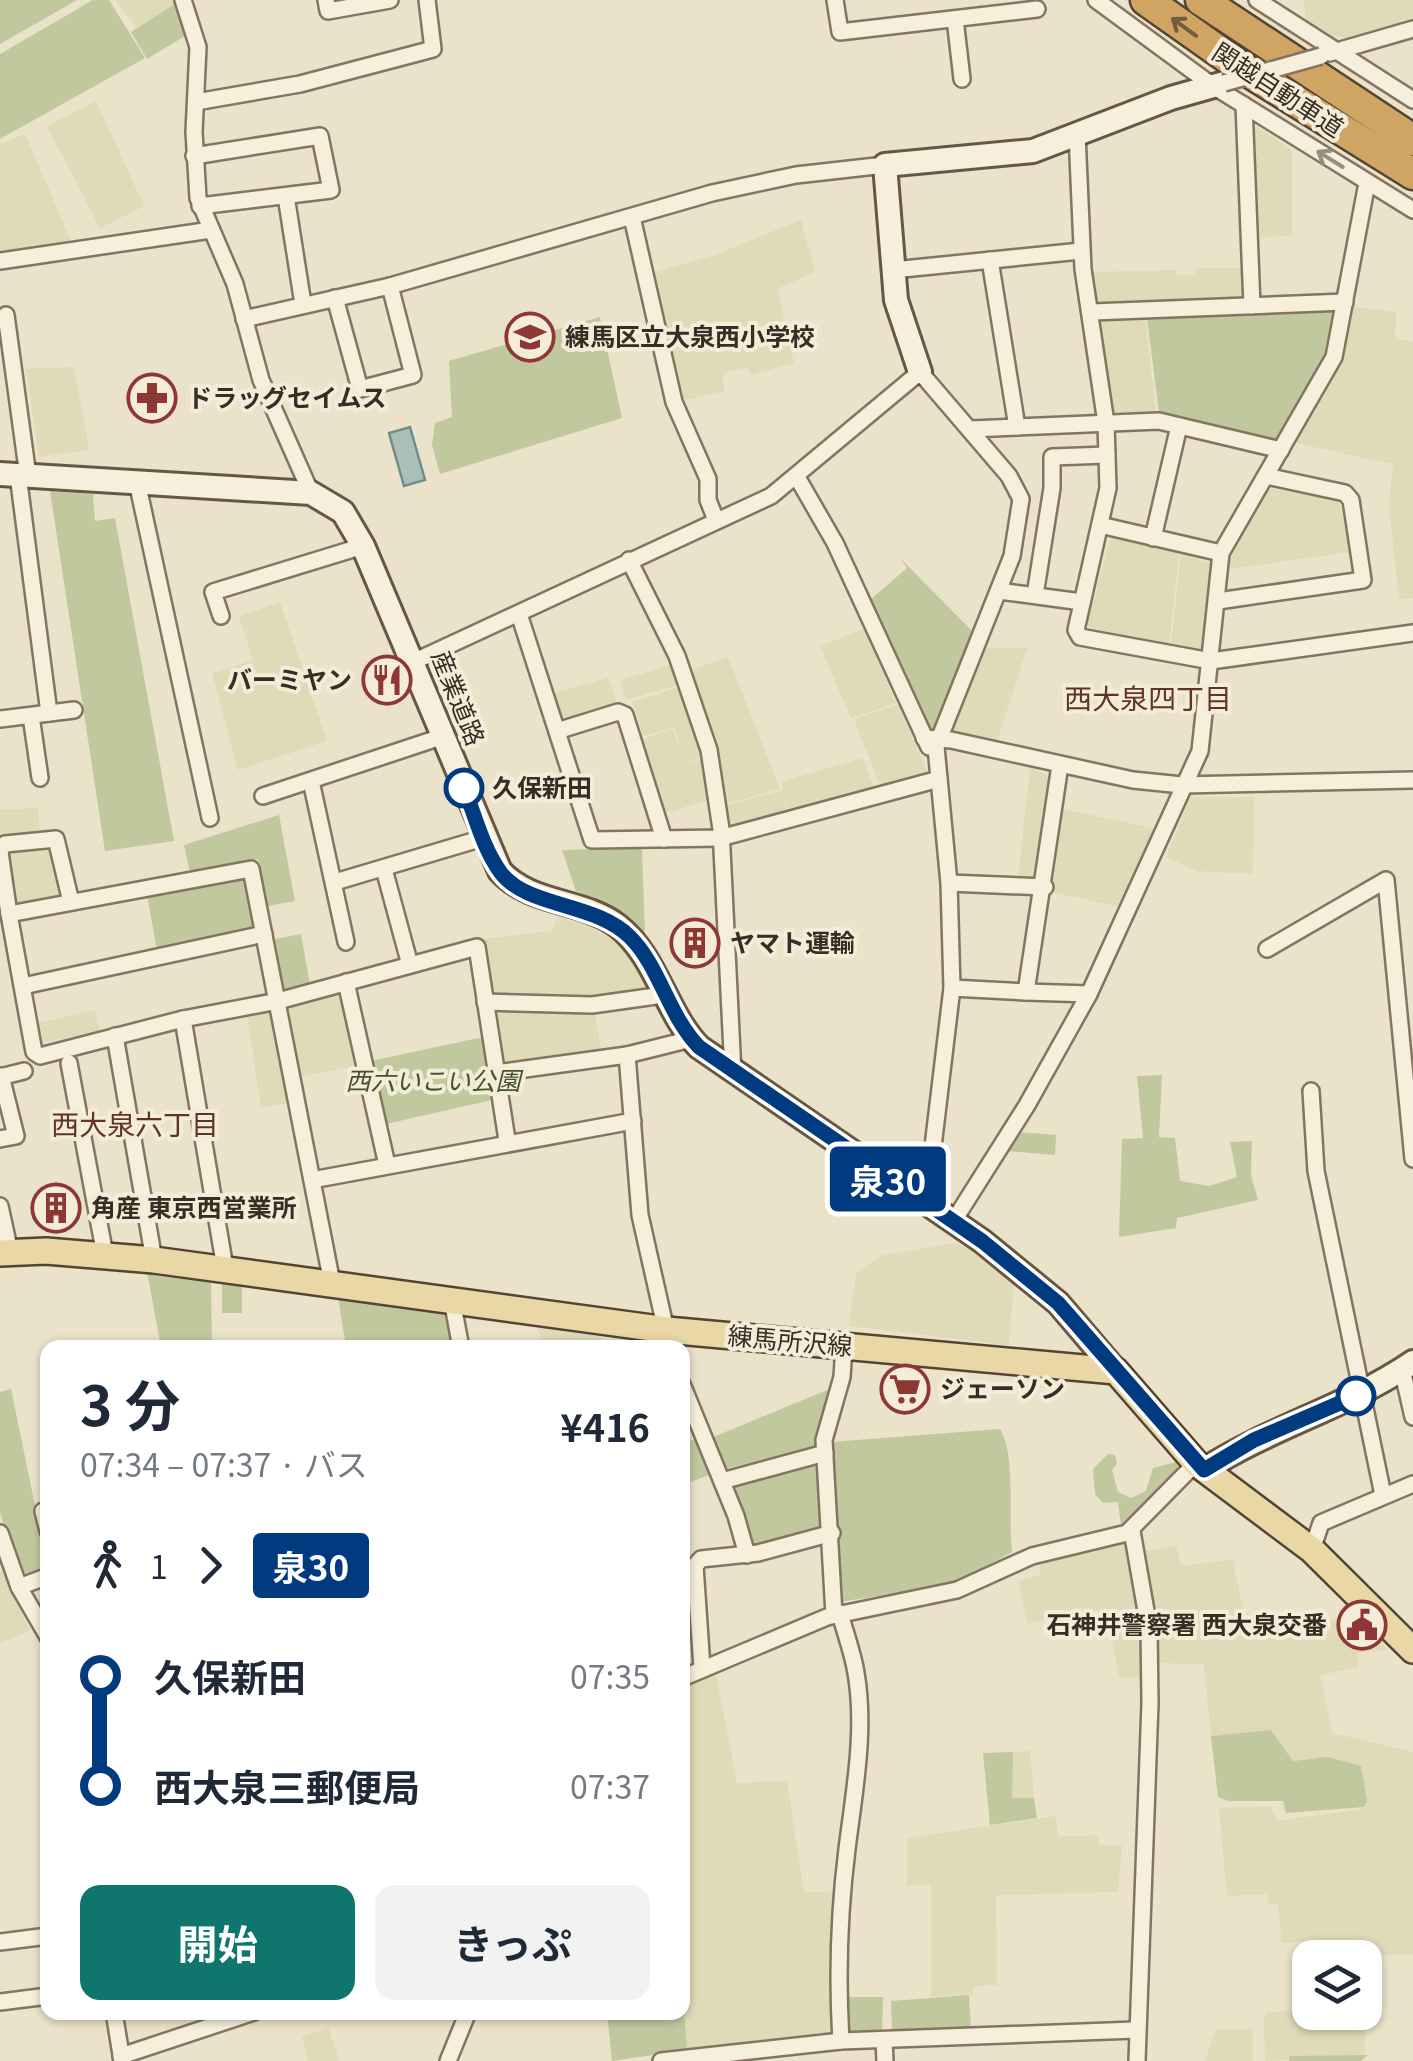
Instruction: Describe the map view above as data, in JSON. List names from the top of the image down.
{
  "streets": {
    "highway": ["関越自動車道"],
    "main road": ["練馬所沢線"],
    "street": ["産業道路"]
  },
  "crossings": [
    ["産業道路", "練馬所沢線"]
  ],
  "districts": ["西大泉四丁目", "西大泉六丁目"],
  "parks": ["西六いこい公園"],
  "places": {
    "school or university": ["練馬区立大泉西小学校"],
    "pharmacy": ["ドラッグセイムス"],
    "restaurant": ["バーミヤン"],
    "other": ["久保新田"],
    "building": ["ヤマト運輸", "角産 東京西営業所"],
    "supermarket": ["ジェーソン"],
    "public building": ["石神井警察署 西大泉交番"]
  },
  "lines": ["bus line 泉30"],
  "page": {
    "on_map": "泉30",
    "heading": ["3 分", "07:34 – 07:37 · バス", "¥416"],
    "legs": ["1", "泉30"],
    "list": [
      {
        "name": "久保新田",
        "value": "07:35"
      },
      {
        "name": "西大泉三郵便局",
        "value": "07:37"
      }
    ],
    "buttons": ["開始", "きっぷ"]
  }
}
